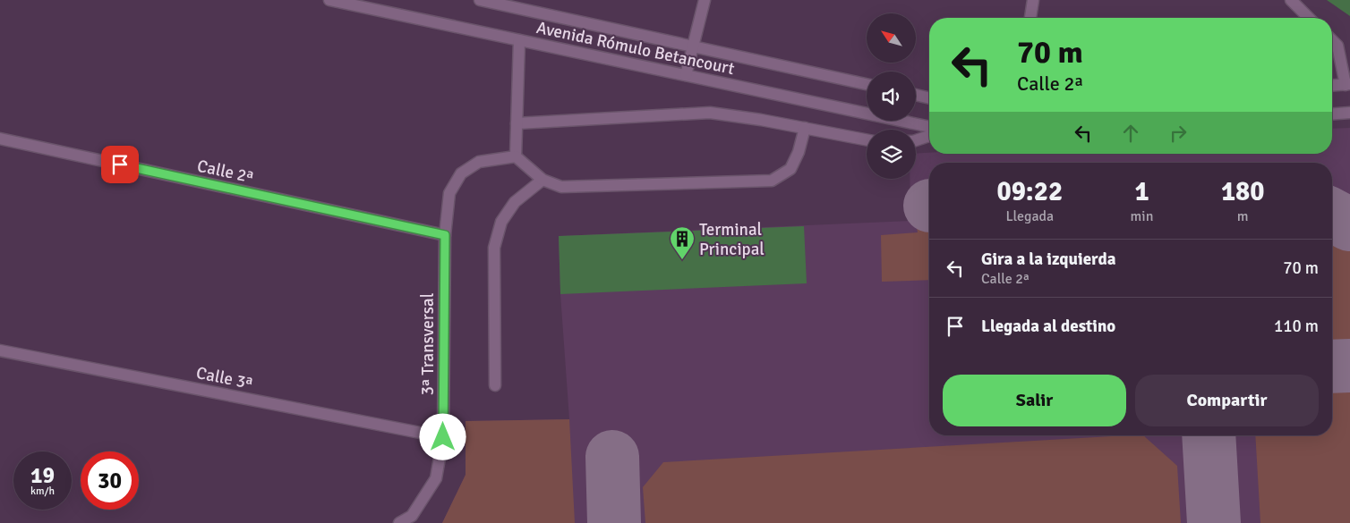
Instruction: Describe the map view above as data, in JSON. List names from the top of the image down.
{
  "streets": {
    "street": [
      "Avenida Rómulo Betancourt",
      "Calle 2ª",
      "3ª Transversal",
      "Calle 3ª"
    ]
  },
  "crossings": [
    ["Calle 2ª", "3ª Transversal"],
    ["3ª Transversal", "Calle 3ª"]
  ],
  "places": {
    "building": ["Terminal Principal"]
  },
  "north": "top left",
  "page": {
    "turn": ["70 m", "Calle 2ª"],
    "eta": [
      "09:22",
      "Llegada",
      "1",
      "min",
      "180",
      "m"
    ],
    "list": [
      {
        "name": "Gira a la izquierda",
        "note": "Calle 2ª",
        "value": "70 m"
      },
      {
        "name": "Llegada al destino",
        "value": "110 m"
      }
    ],
    "buttons": ["Salir", "Compartir"],
    "speed": "19 km/h",
    "limit": "30"
  }
}
